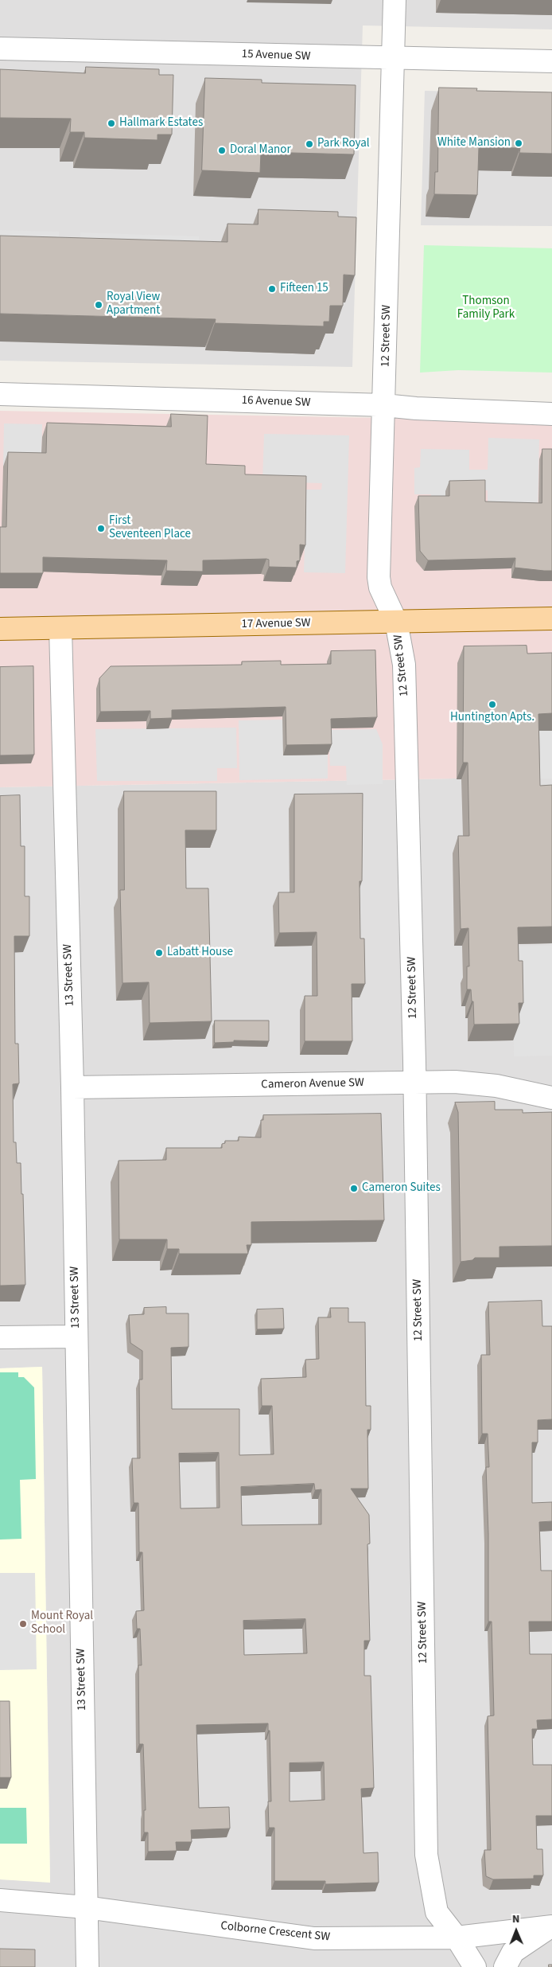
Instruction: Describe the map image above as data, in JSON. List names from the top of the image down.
{
  "streets": {
    "main road": ["17 Avenue SW"],
    "street": [
      "15 Avenue SW",
      "12 Street SW",
      "16 Avenue SW",
      "13 Street SW",
      "Cameron Avenue SW",
      "Colborne Crescent SW"
    ]
  },
  "crossings": [
    ["15 Avenue SW", "12 Street SW"],
    ["12 Street SW", "16 Avenue SW"],
    ["12 Street SW", "17 Avenue SW"],
    ["12 Street SW", "Cameron Avenue SW"],
    ["12 Street SW", "Colborne Crescent SW"],
    ["17 Avenue SW", "13 Street SW"],
    ["13 Street SW", "Cameron Avenue SW"],
    ["13 Street SW", "Colborne Crescent SW"]
  ],
  "parks": ["Thomson Family Park"],
  "places": [
    "Hallmark Estates",
    "White Mansion",
    "Park Royal",
    "Doral Manor",
    "Fifteen 15",
    "Royal View Apartment",
    "First Seventeen Place",
    "Huntington Apts.",
    "Labatt House",
    "Cameron Suites",
    "Mount Royal School"
  ],
  "north": "top"
}
